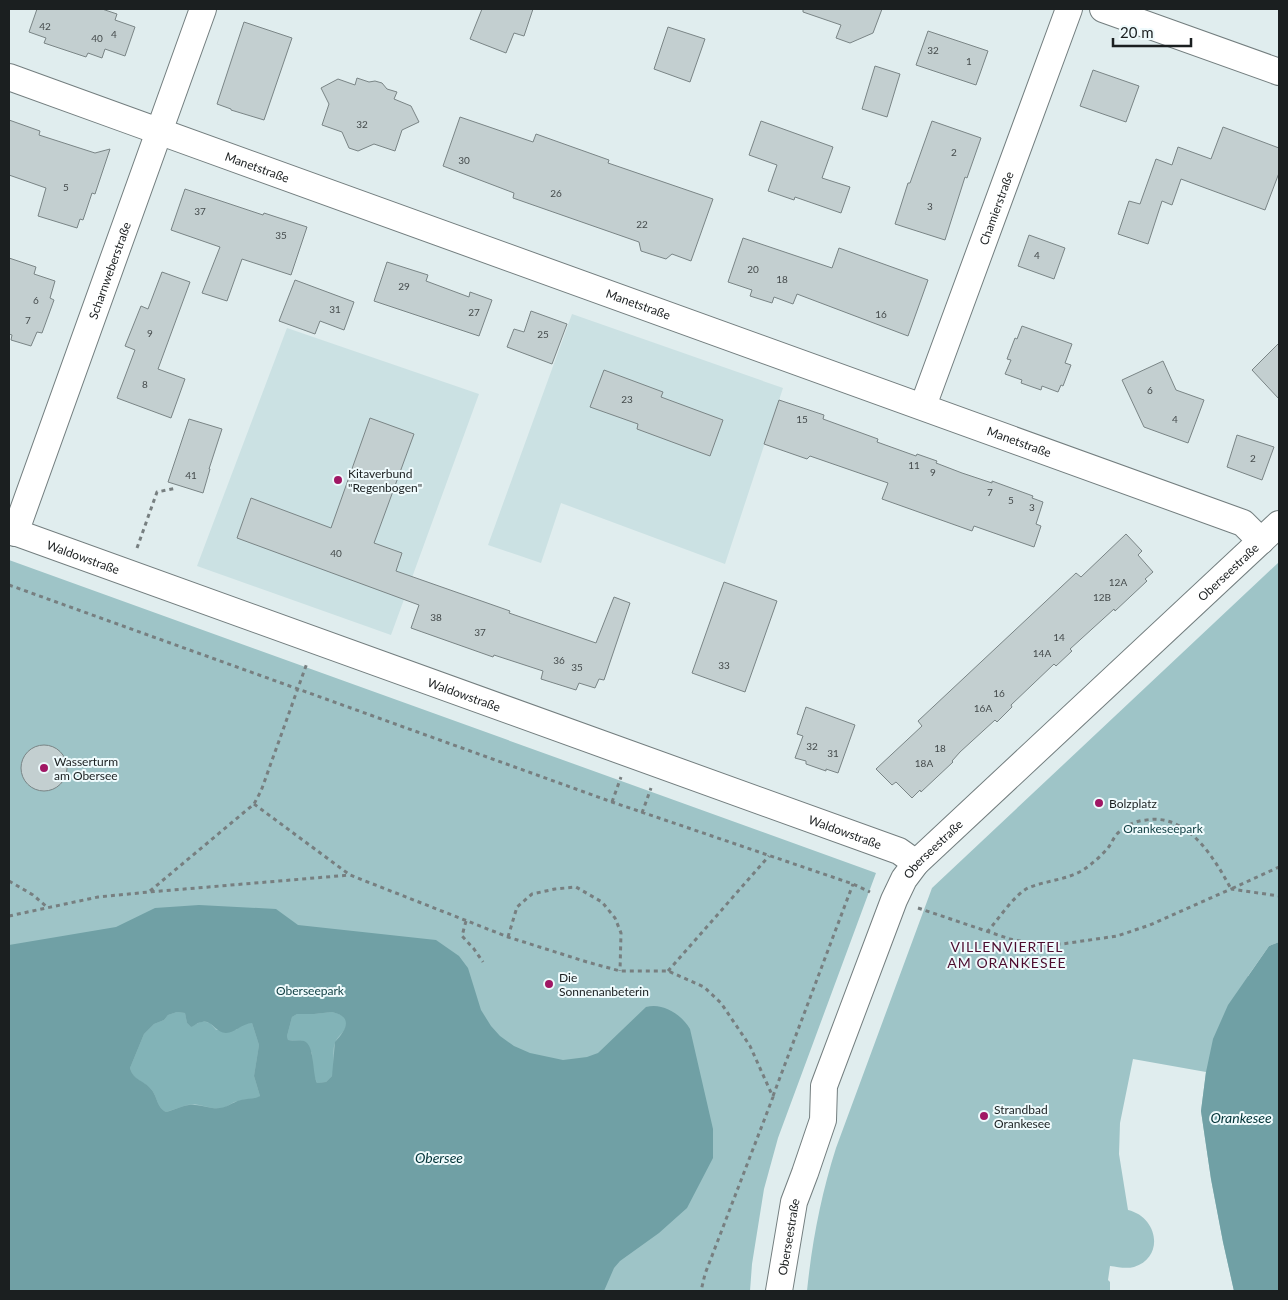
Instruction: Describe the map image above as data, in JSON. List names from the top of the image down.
{
  "streets": {
    "street": [
      "Manetstraße",
      "Chamierstraße",
      "Scharnweberstraße",
      "Waldowstraße",
      "Oberseestraße"
    ]
  },
  "crossings": [
    ["Manetstraße", "Chamierstraße"],
    ["Manetstraße", "Scharnweberstraße"],
    ["Manetstraße", "Oberseestraße"],
    ["Scharnweberstraße", "Waldowstraße"],
    ["Waldowstraße", "Oberseestraße"]
  ],
  "districts": ["VILLENVIERTEL AM ORANKESEE"],
  "water": ["Orankesee", "Obersee"],
  "parks": ["Orankeseepark", "Oberseepark"],
  "places": [
    "Kitaverbund \"Regenbogen\"",
    "Wasserturm am Obersee",
    "Bolzplatz",
    "Die Sonnenanbeterin",
    "Strandbad Orankesee"
  ],
  "house_numbers": [
    "42",
    "4",
    "40",
    "32",
    "1",
    "32",
    "2",
    "30",
    "5",
    "26",
    "3",
    "37",
    "22",
    "35",
    "4",
    "20",
    "18",
    "29",
    "6",
    "31",
    "27",
    "16",
    "7",
    "9",
    "25",
    "8",
    "6",
    "23",
    "15",
    "4",
    "2",
    "11",
    "9",
    "41",
    "7",
    "5",
    "3",
    "40",
    "12A",
    "12B",
    "38",
    "37",
    "14",
    "14A",
    "36",
    "33",
    "35",
    "16",
    "16A",
    "32",
    "18",
    "31",
    "18A"
  ],
  "scale_bar": "20 m"
}
